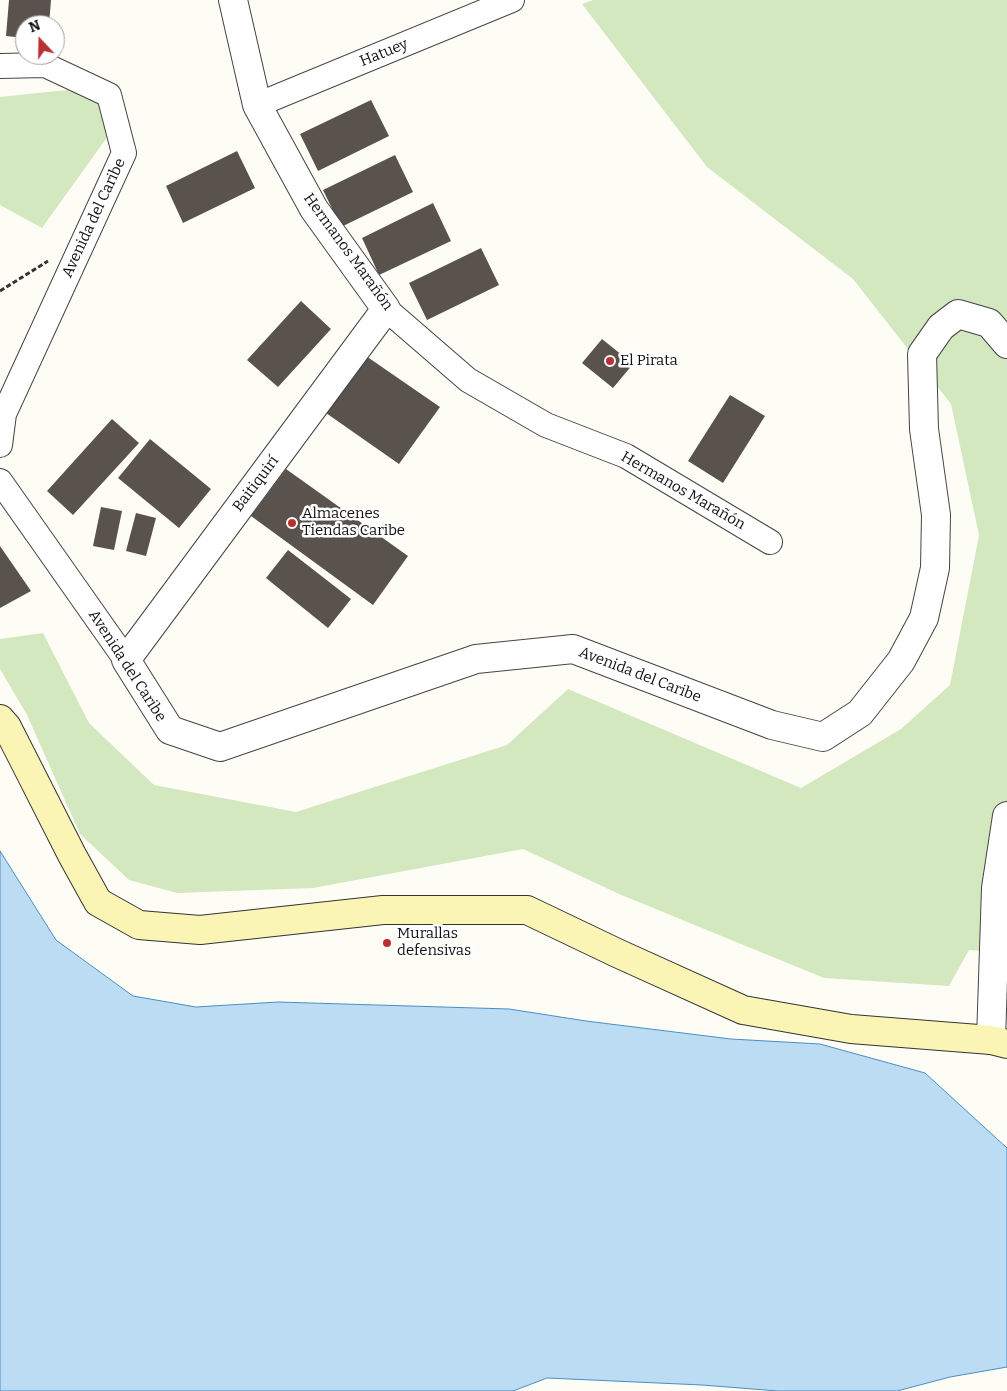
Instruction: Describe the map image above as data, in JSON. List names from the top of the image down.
{
  "streets": {
    "street": [
      "Hatuey",
      "Avenida del Caribe",
      "Hermanos Marañón",
      "Baitiquirí"
    ]
  },
  "crossings": [
    ["Hatuey", "Hermanos Marañón"],
    ["Avenida del Caribe", "Baitiquirí"],
    ["Hermanos Marañón", "Baitiquirí"]
  ],
  "places": ["El Pirata", "Almacenes Tiendas Caribe", "Murallas defensivas"],
  "north": "top"
}
